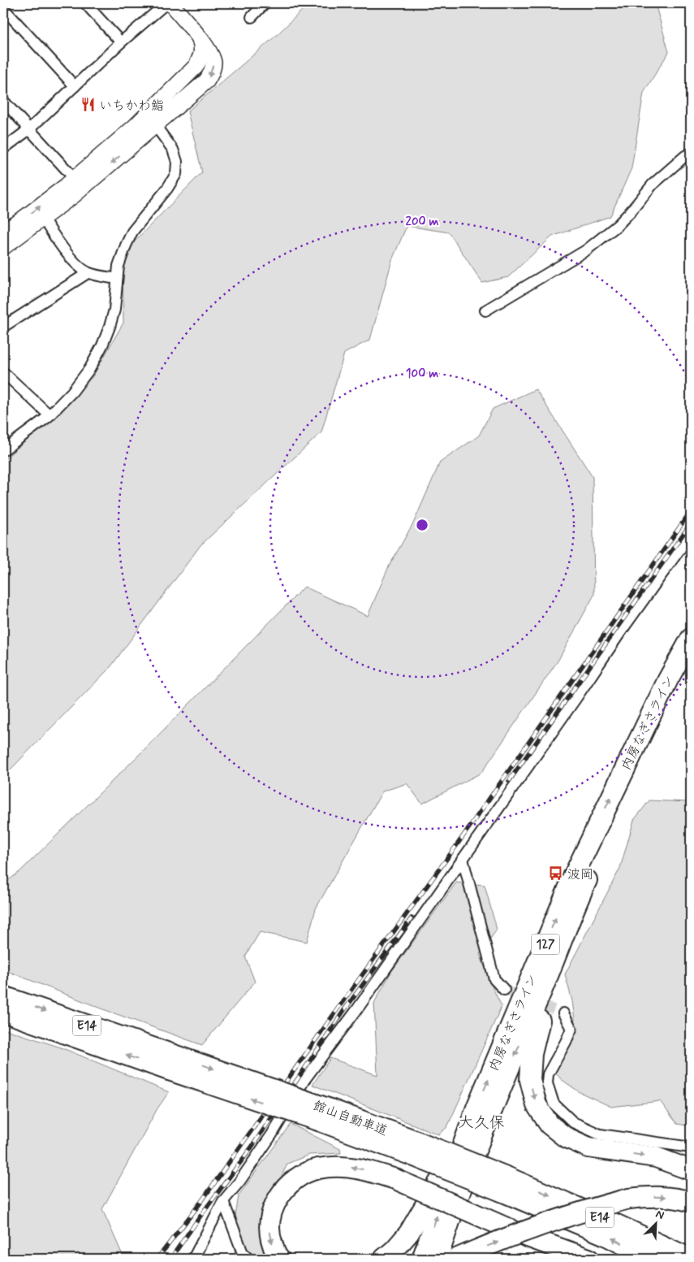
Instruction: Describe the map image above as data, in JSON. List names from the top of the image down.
{
  "streets": {
    "highway": [
      "内房なぎさライン",
      "127",
      "E14",
      "館山自動車道"
    ]
  },
  "districts": ["大久保"],
  "places": {
    "restaurant": ["いちかわ鮨"],
    "bus stop": ["波岡"]
  },
  "north": "top right",
  "rings": ["200 m", "100 m"]
}
